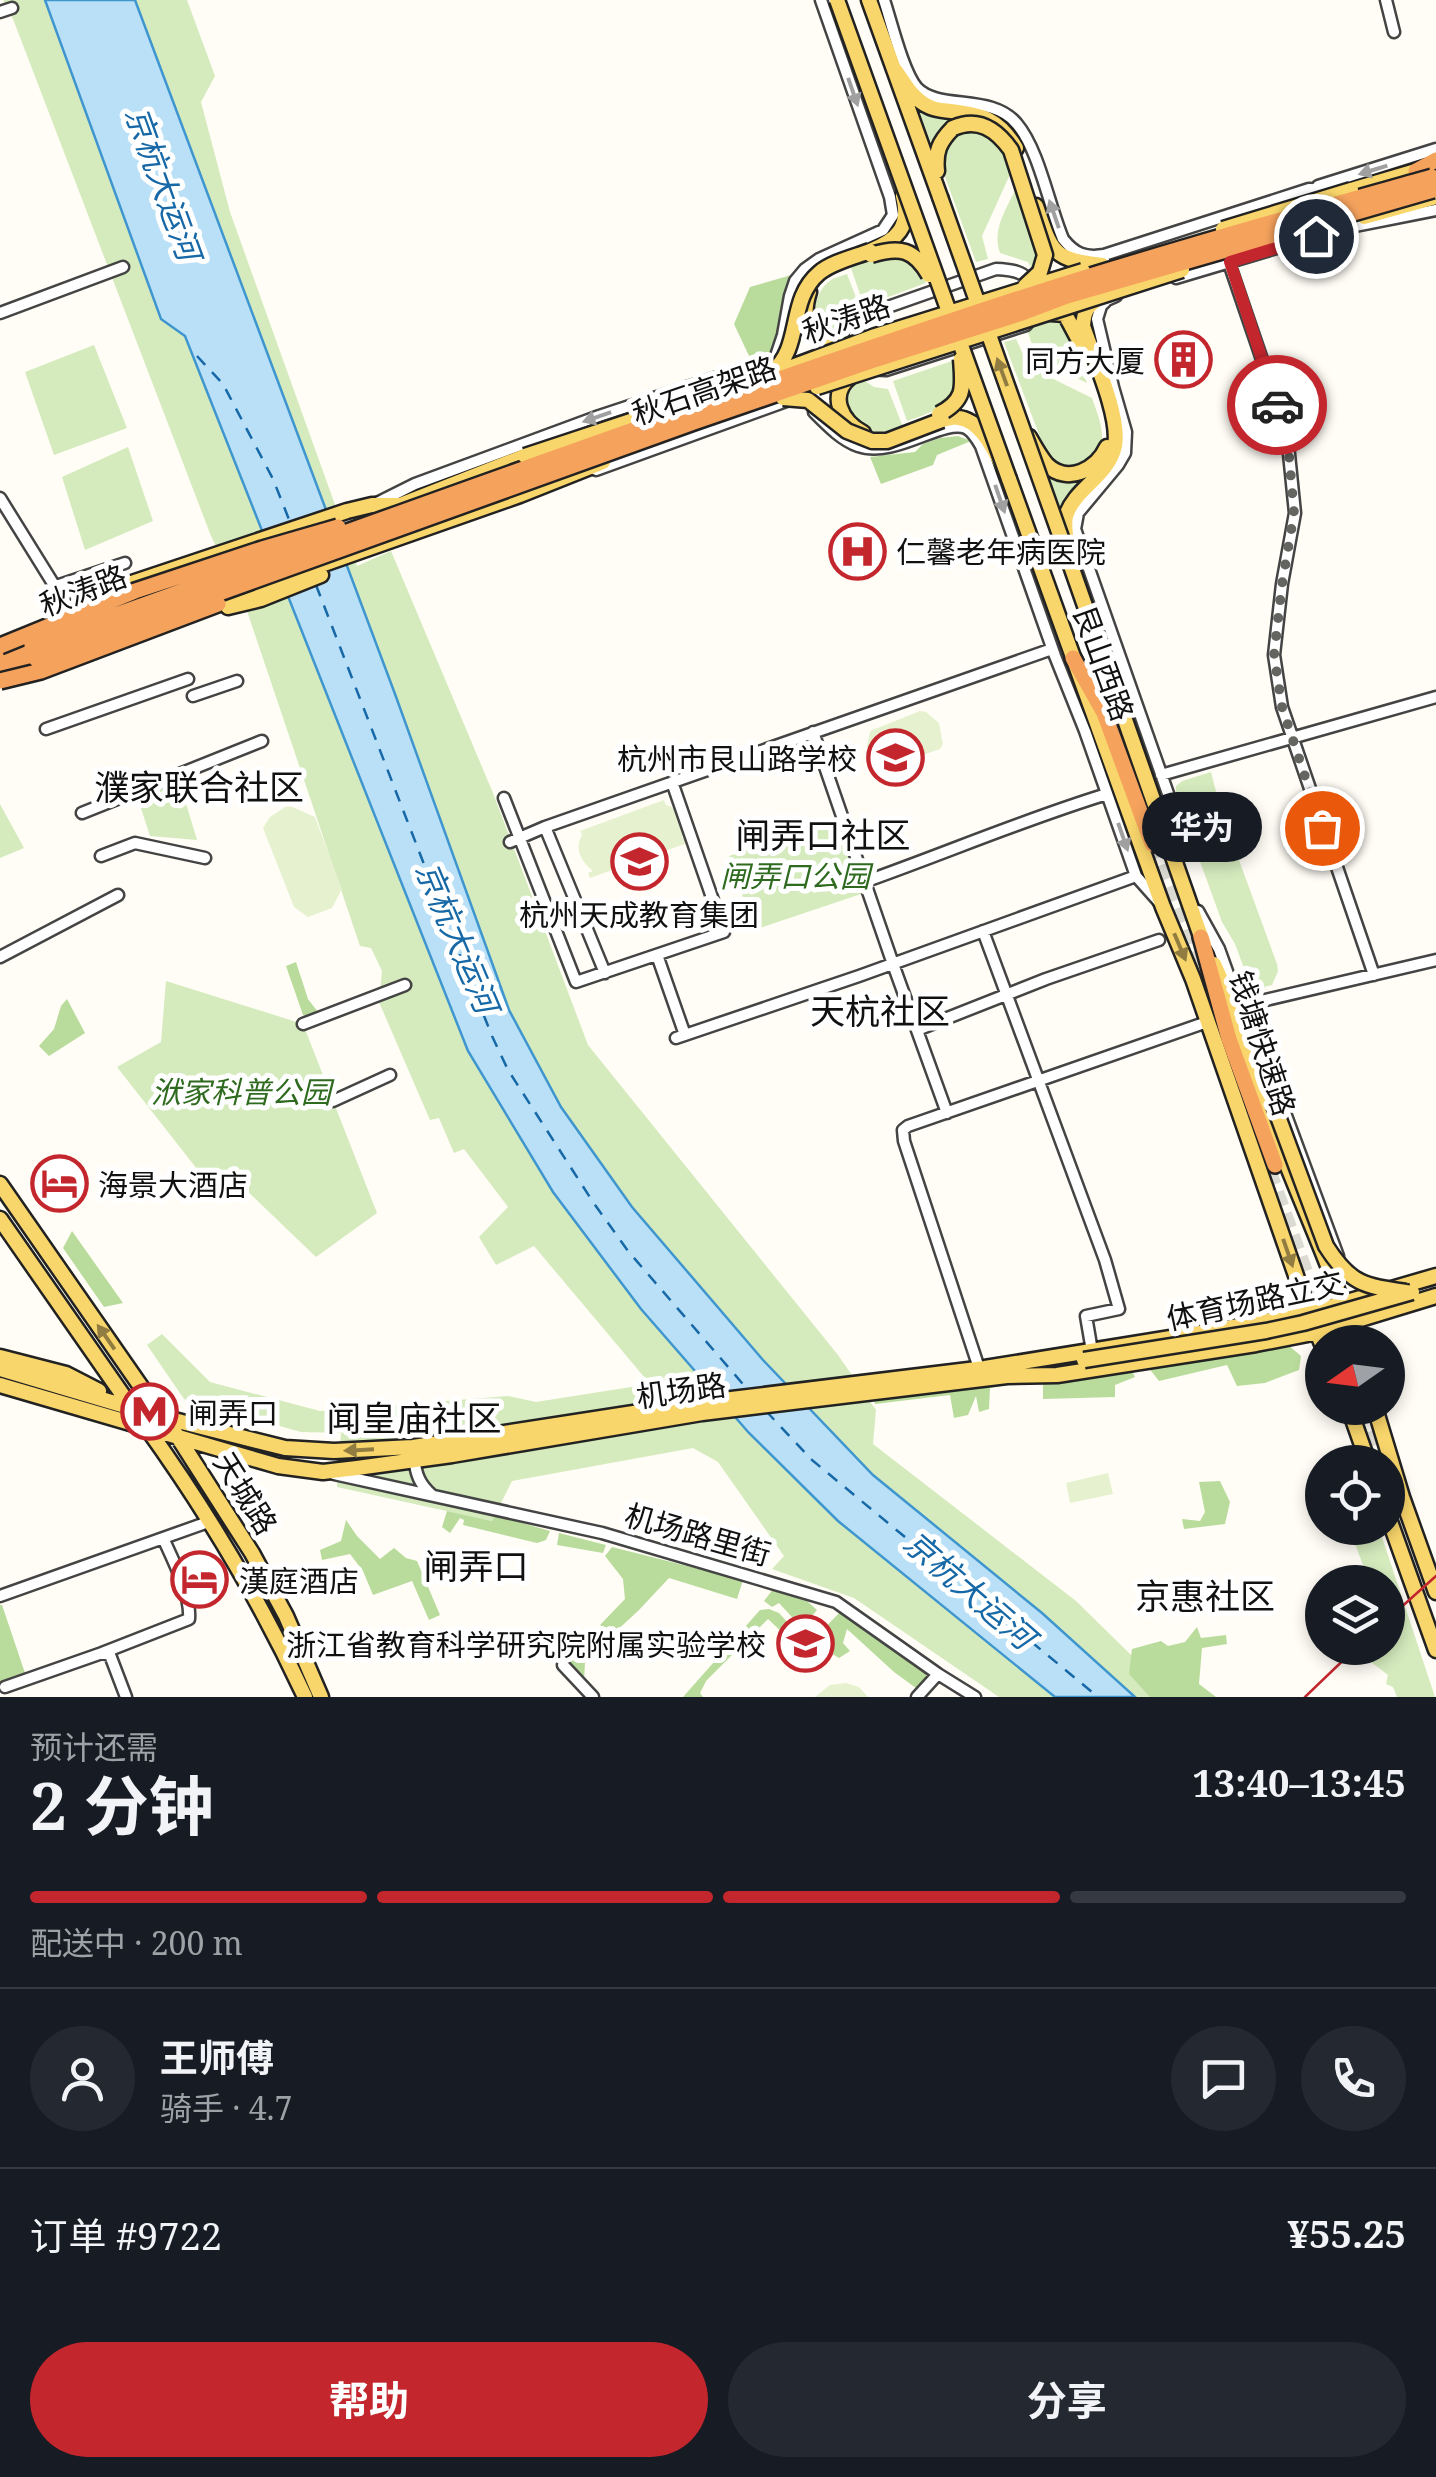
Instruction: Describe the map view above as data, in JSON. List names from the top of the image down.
{
  "streets": {
    "highway": ["秋石高架路", "钱塘快速路"],
    "main road": [
      "秋涛路",
      "艮山西路",
      "体育场路立交",
      "机场路",
      "天城路"
    ],
    "street": ["机场路里街"]
  },
  "crossings": [
    ["秋涛路", "秋石高架路"],
    ["艮山西路", "钱塘快速路"],
    ["艮山西路", "机场路"],
    ["体育场路立交", "机场路"],
    ["机场路", "天城路"],
    ["机场路", "机场路里街"]
  ],
  "districts": [
    "濮家联合社区",
    "闸弄口社区",
    "天杭社区",
    "闻皇庙社区",
    "闸弄口",
    "京惠社区"
  ],
  "water": ["京杭大运河"],
  "parks": ["闸弄口公园", "洑家科普公园"],
  "places": {
    "building": ["同方大厦"],
    "hospital": ["仁馨老年病医院"],
    "school or university": ["杭州市艮山路学校", "杭州天成教育集团", "浙江省教育科学研究院附属实验学校"],
    "other": ["华为"],
    "hotel": ["海景大酒店", "漢庭酒店"],
    "metro station": ["闸弄口"]
  },
  "north": "left",
  "page": {
    "bubble": "华为",
    "heading": ["2 分钟", "预计还需", "13:40–13:45"],
    "panel": [
      "王师傅",
      "骑手 · 4.7",
      "订单 #9722",
      "¥55.25"
    ],
    "bar": "配送中 · 200 m",
    "buttons": ["帮助", "分享"]
  }
}
